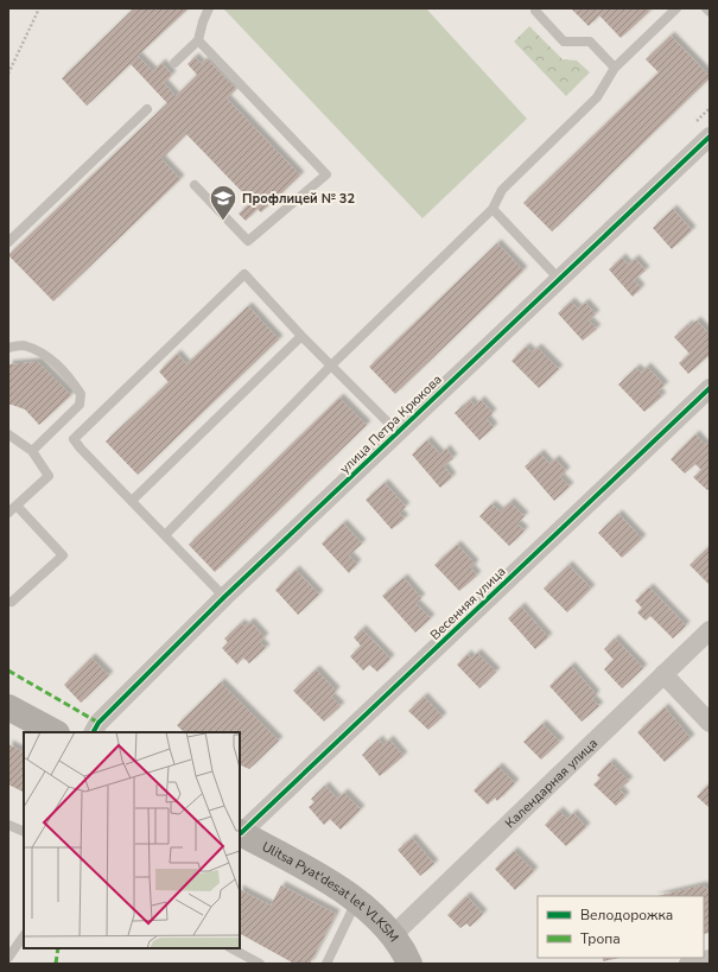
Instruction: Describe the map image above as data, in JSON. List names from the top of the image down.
{
  "streets": {
    "main road": ["Ulitsa Pyat'desat let VLKSM"],
    "street": ["улица Петра Крюкова", "Весенняя улица", "Календарная улица"]
  },
  "crossings": [
    ["Весенняя улица", "Ulitsa Pyat'desat let VLKSM"],
    ["Календарная улица", "Ulitsa Pyat'desat let VLKSM"]
  ],
  "places": {
    "school or university": ["Профлицей № 32"]
  },
  "legend": ["Велодорожка", "Тропа"]
}
